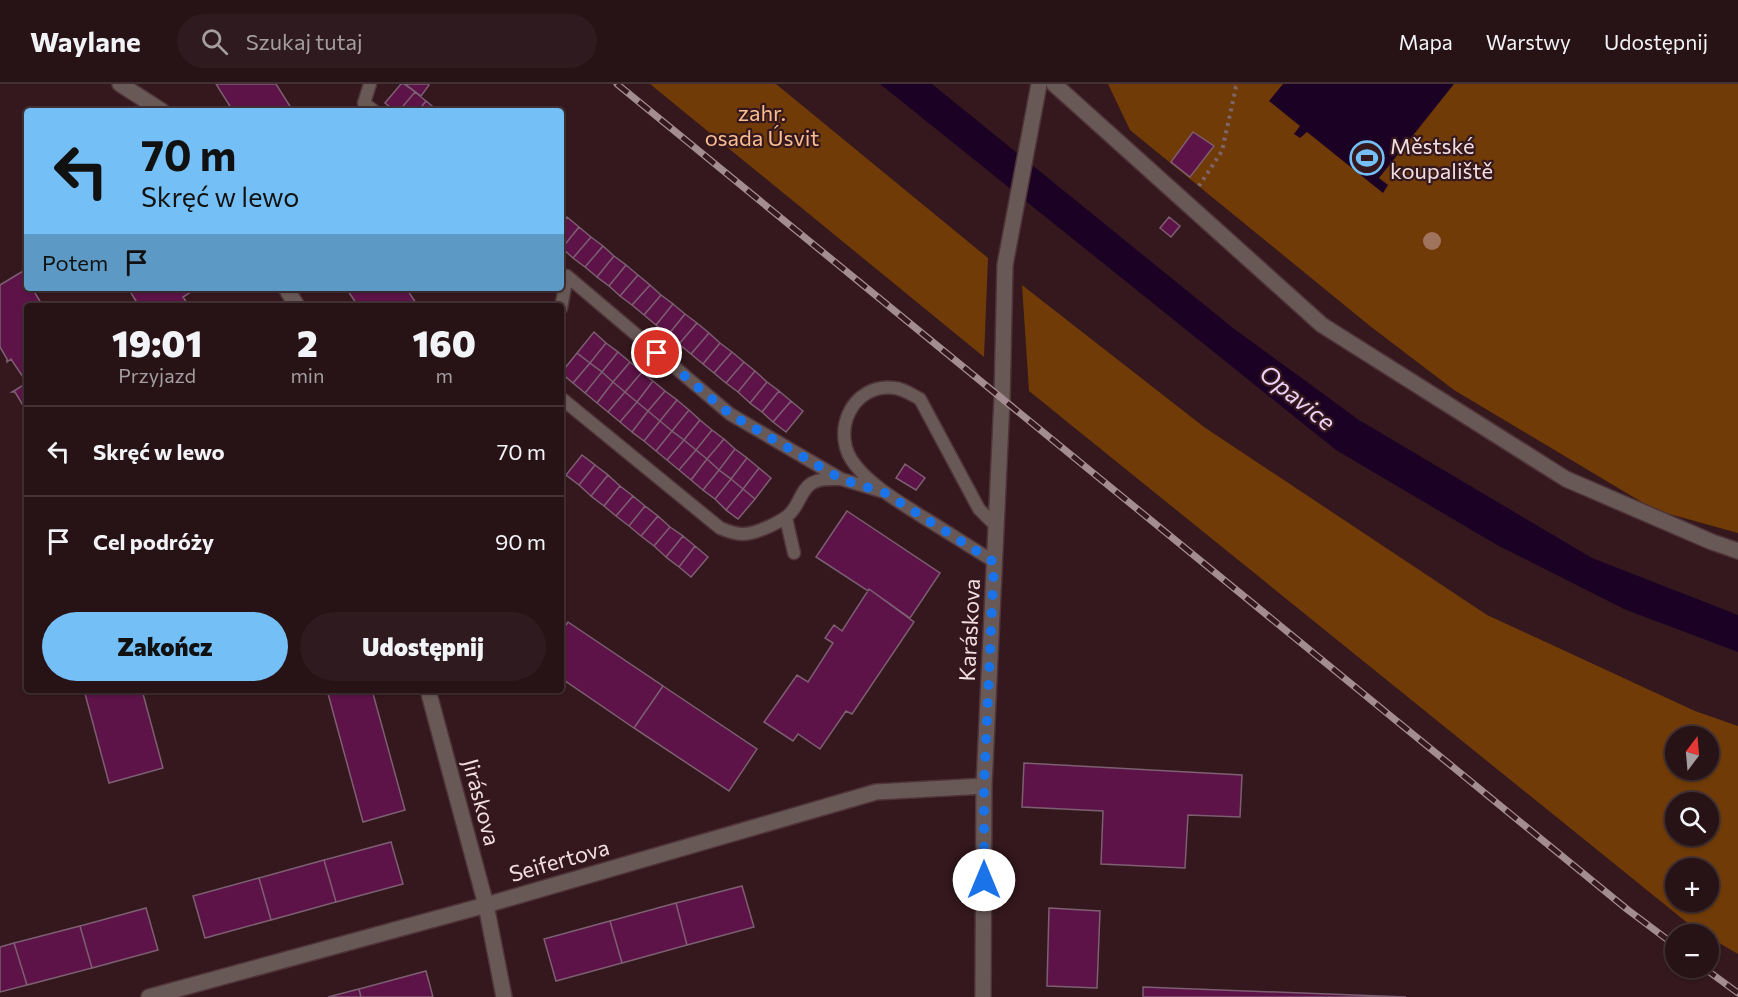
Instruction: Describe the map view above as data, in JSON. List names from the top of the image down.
{
  "streets": {
    "street": ["Karáskova", "Jiráskova", "Seifertova"]
  },
  "crossings": [
    ["Karáskova", "Seifertova"],
    ["Jiráskova", "Seifertova"]
  ],
  "water": ["Opavice"],
  "parks": ["zahr. osada Úsvit"],
  "places": {
    "sports": ["Městské koupaliště"]
  },
  "north": "top",
  "page": {
    "header": "Waylane",
    "search": "Szukaj tutaj",
    "nav": ["Mapa", "Warstwy", "Udostępnij"],
    "turn": ["70 m", "Skręć w lewo"],
    "then": "Potem",
    "eta": [
      "19:01",
      "Przyjazd",
      "2",
      "min",
      "160",
      "m"
    ],
    "list": [
      {
        "name": "Skręć w lewo",
        "value": "70 m"
      },
      {
        "name": "Cel podróży",
        "value": "90 m"
      }
    ],
    "buttons": ["Zakończ", "Udostępnij"],
    "map_buttons": ["+", "−"]
  }
}
